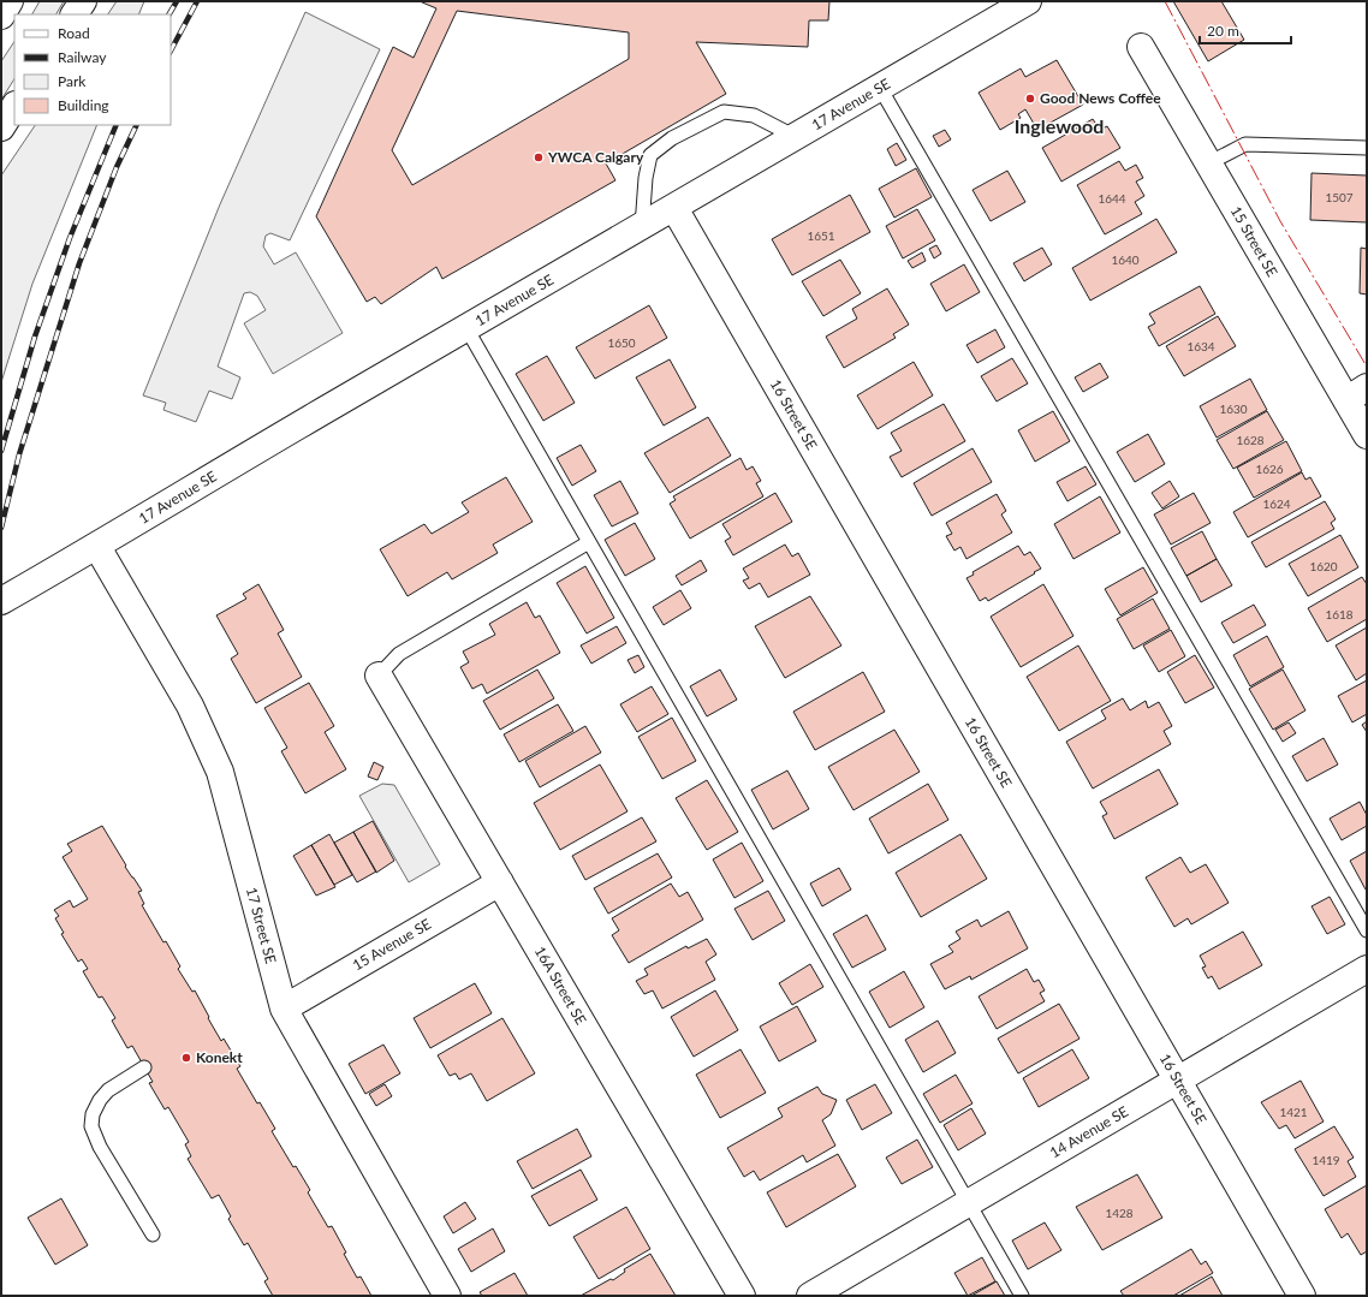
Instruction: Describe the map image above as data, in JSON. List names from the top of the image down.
{
  "streets": {
    "street": [
      "17 Avenue SE",
      "15 Street SE",
      "16 Street SE",
      "17 Street SE",
      "15 Avenue SE",
      "16A Street SE",
      "14 Avenue SE"
    ]
  },
  "crossings": [
    ["17 Avenue SE", "16 Street SE"],
    ["17 Avenue SE", "17 Street SE"],
    ["16 Street SE", "14 Avenue SE"],
    ["17 Street SE", "15 Avenue SE"],
    ["15 Avenue SE", "16A Street SE"]
  ],
  "districts": ["Inglewood"],
  "places": ["Good News Coffee", "YWCA Calgary", "Konekt"],
  "house_numbers": [
    "1507",
    "1644",
    "1651",
    "1640",
    "1650",
    "1634",
    "1630",
    "1628",
    "1626",
    "1624",
    "1620",
    "1618",
    "1421",
    "1419",
    "1428"
  ],
  "legend": [
    "Road",
    "Railway",
    "Park",
    "Building"
  ],
  "scale_bar": "20 m"
}
